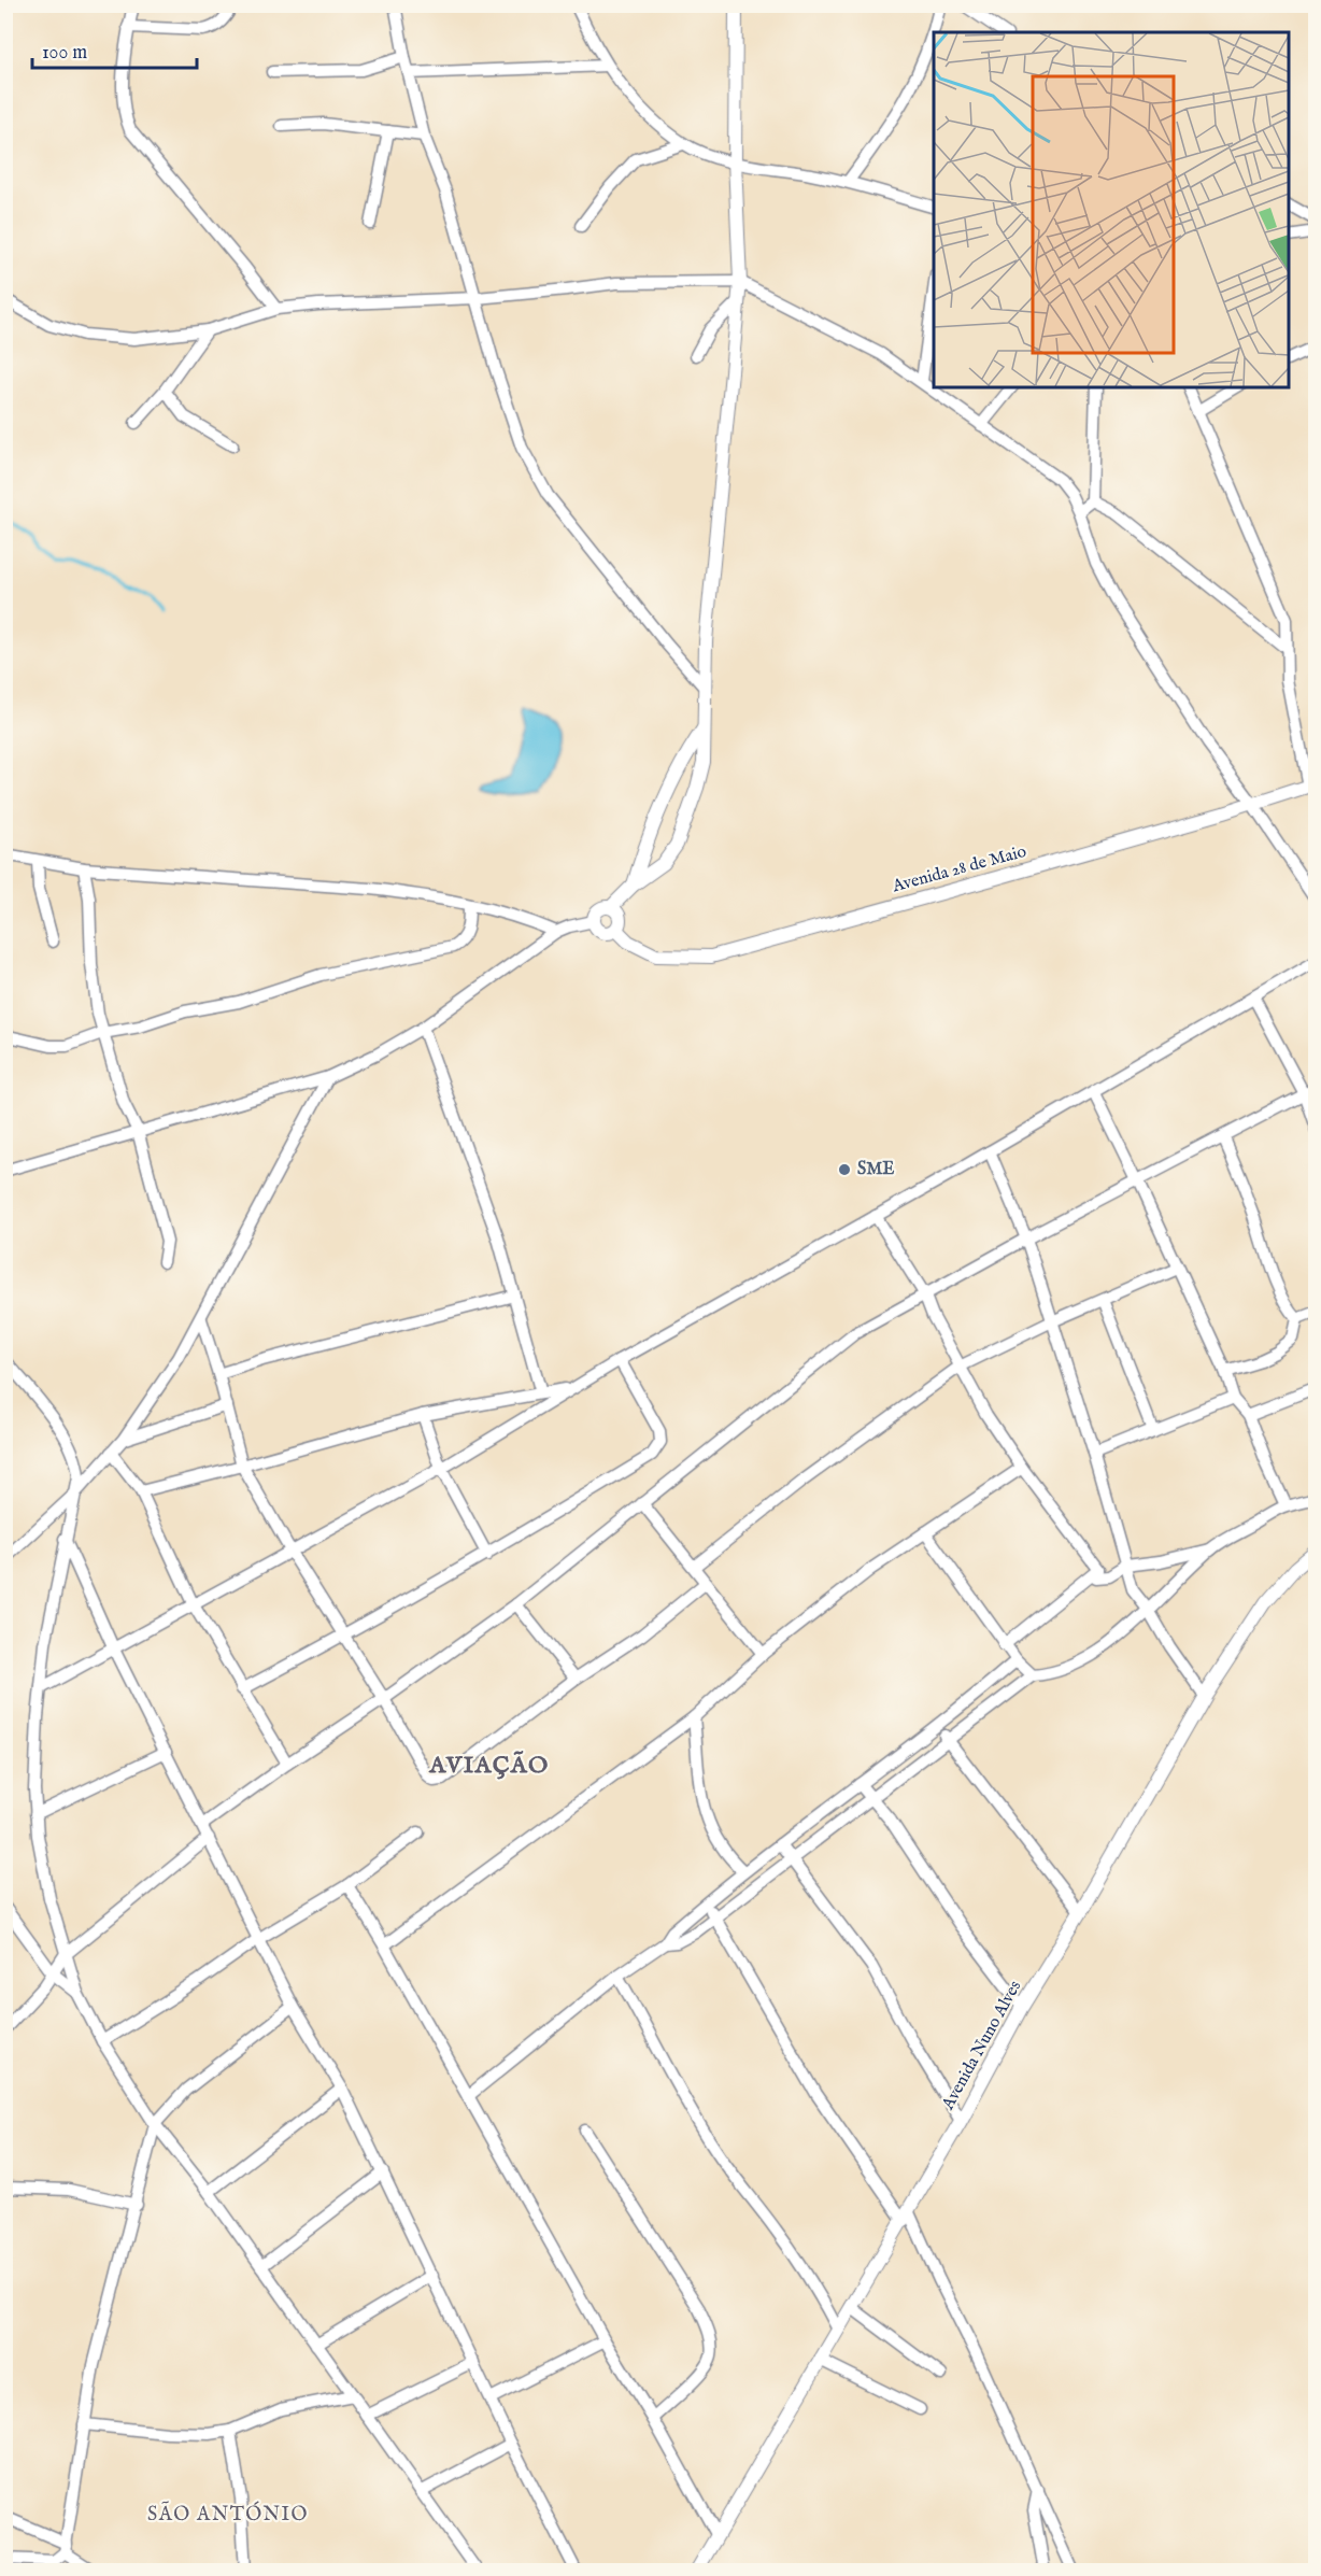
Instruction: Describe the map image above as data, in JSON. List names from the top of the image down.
{
  "streets": {
    "street": ["Avenida 28 de Maio", "Avenida Nuno Alves"]
  },
  "districts": ["AVIAÇÃO", "SÃO ANTÓNIO"],
  "places": ["SME"],
  "scale_bar": "100 m"
}
